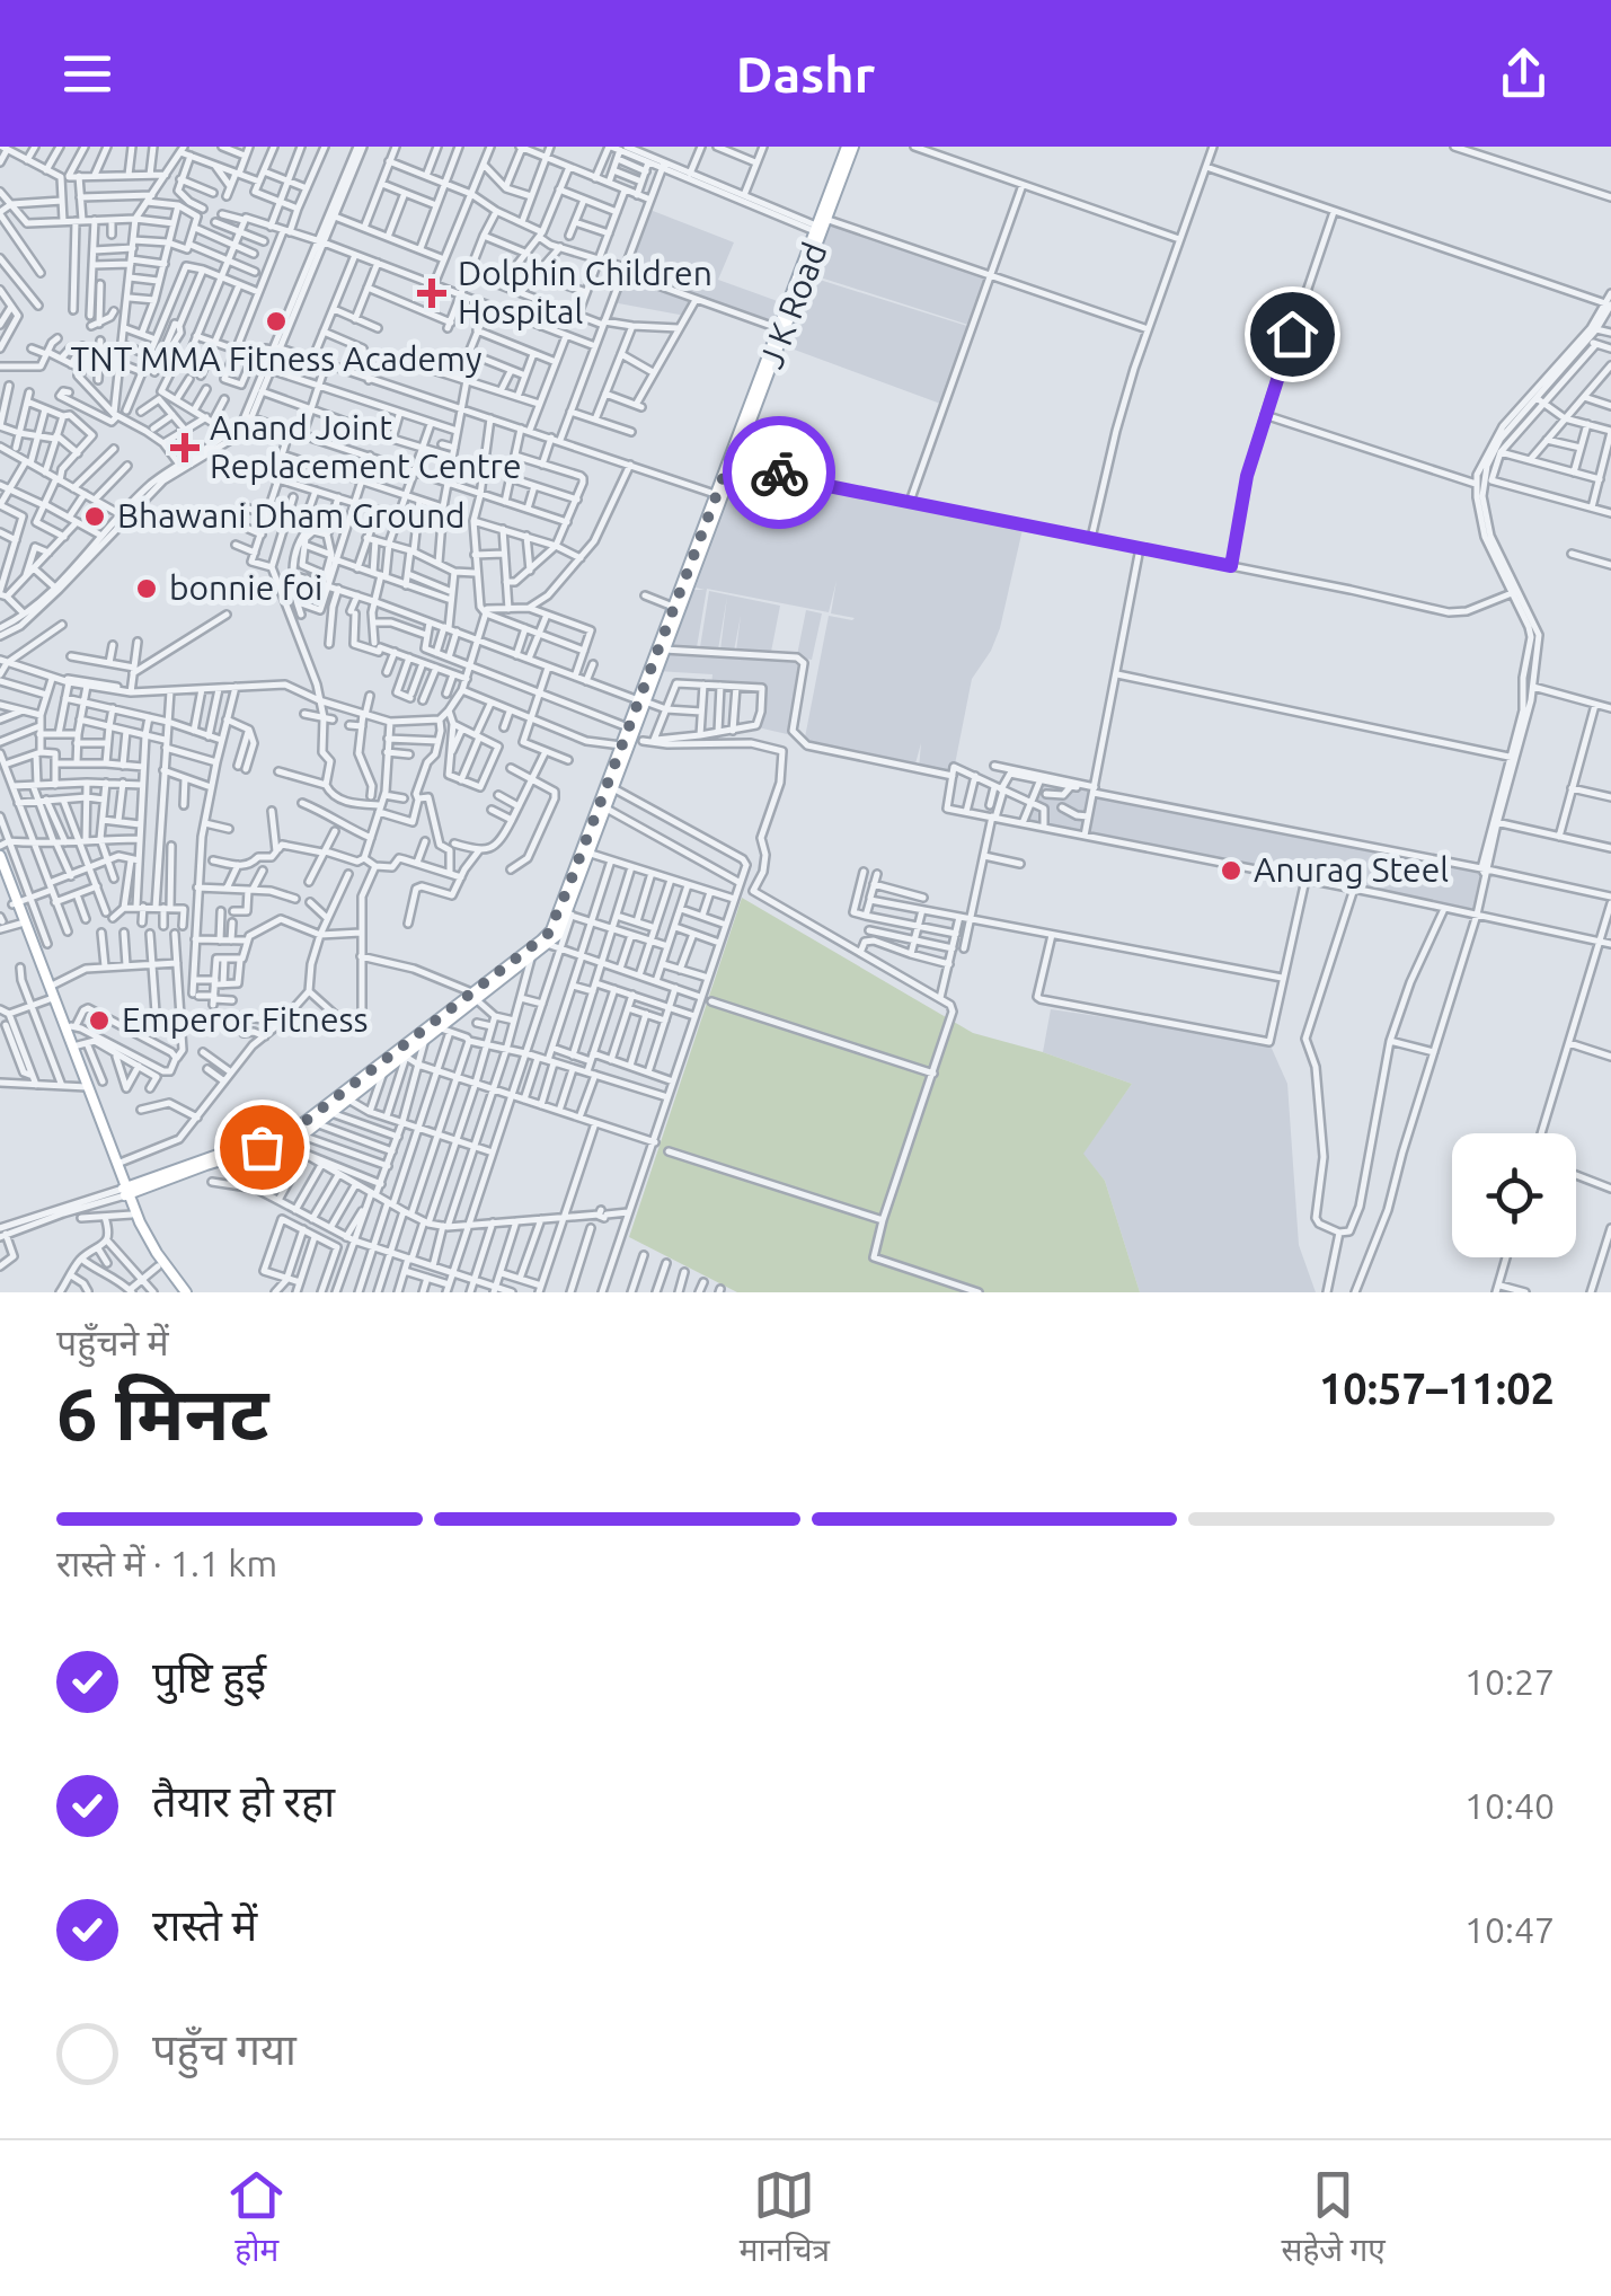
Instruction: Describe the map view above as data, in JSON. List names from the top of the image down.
{
  "streets": {
    "main road": ["J K Road"]
  },
  "places": {
    "health": ["Dolphin Children Hospital", "Anand Joint Replacement Centre"],
    "other": [
      "TNT MMA Fitness Academy",
      "Bhawani Dham Ground",
      "bonnie foi",
      "Anurag Steel",
      "Emperor Fitness"
    ]
  },
  "page": {
    "header": "Dashr",
    "heading": ["6 मिनट", "पहुँचने में", "10:57–11:02"],
    "bar": "रास्ते में · 1.1 km",
    "list": [
      ["पुष्टि हुई", "10:27"],
      ["तैयार हो रहा", "10:40"],
      ["रास्ते में", "10:47"],
      "पहुँच गया"
    ],
    "tabs": ["होम", "मानचित्र", "सहेजे गए"]
  }
}
